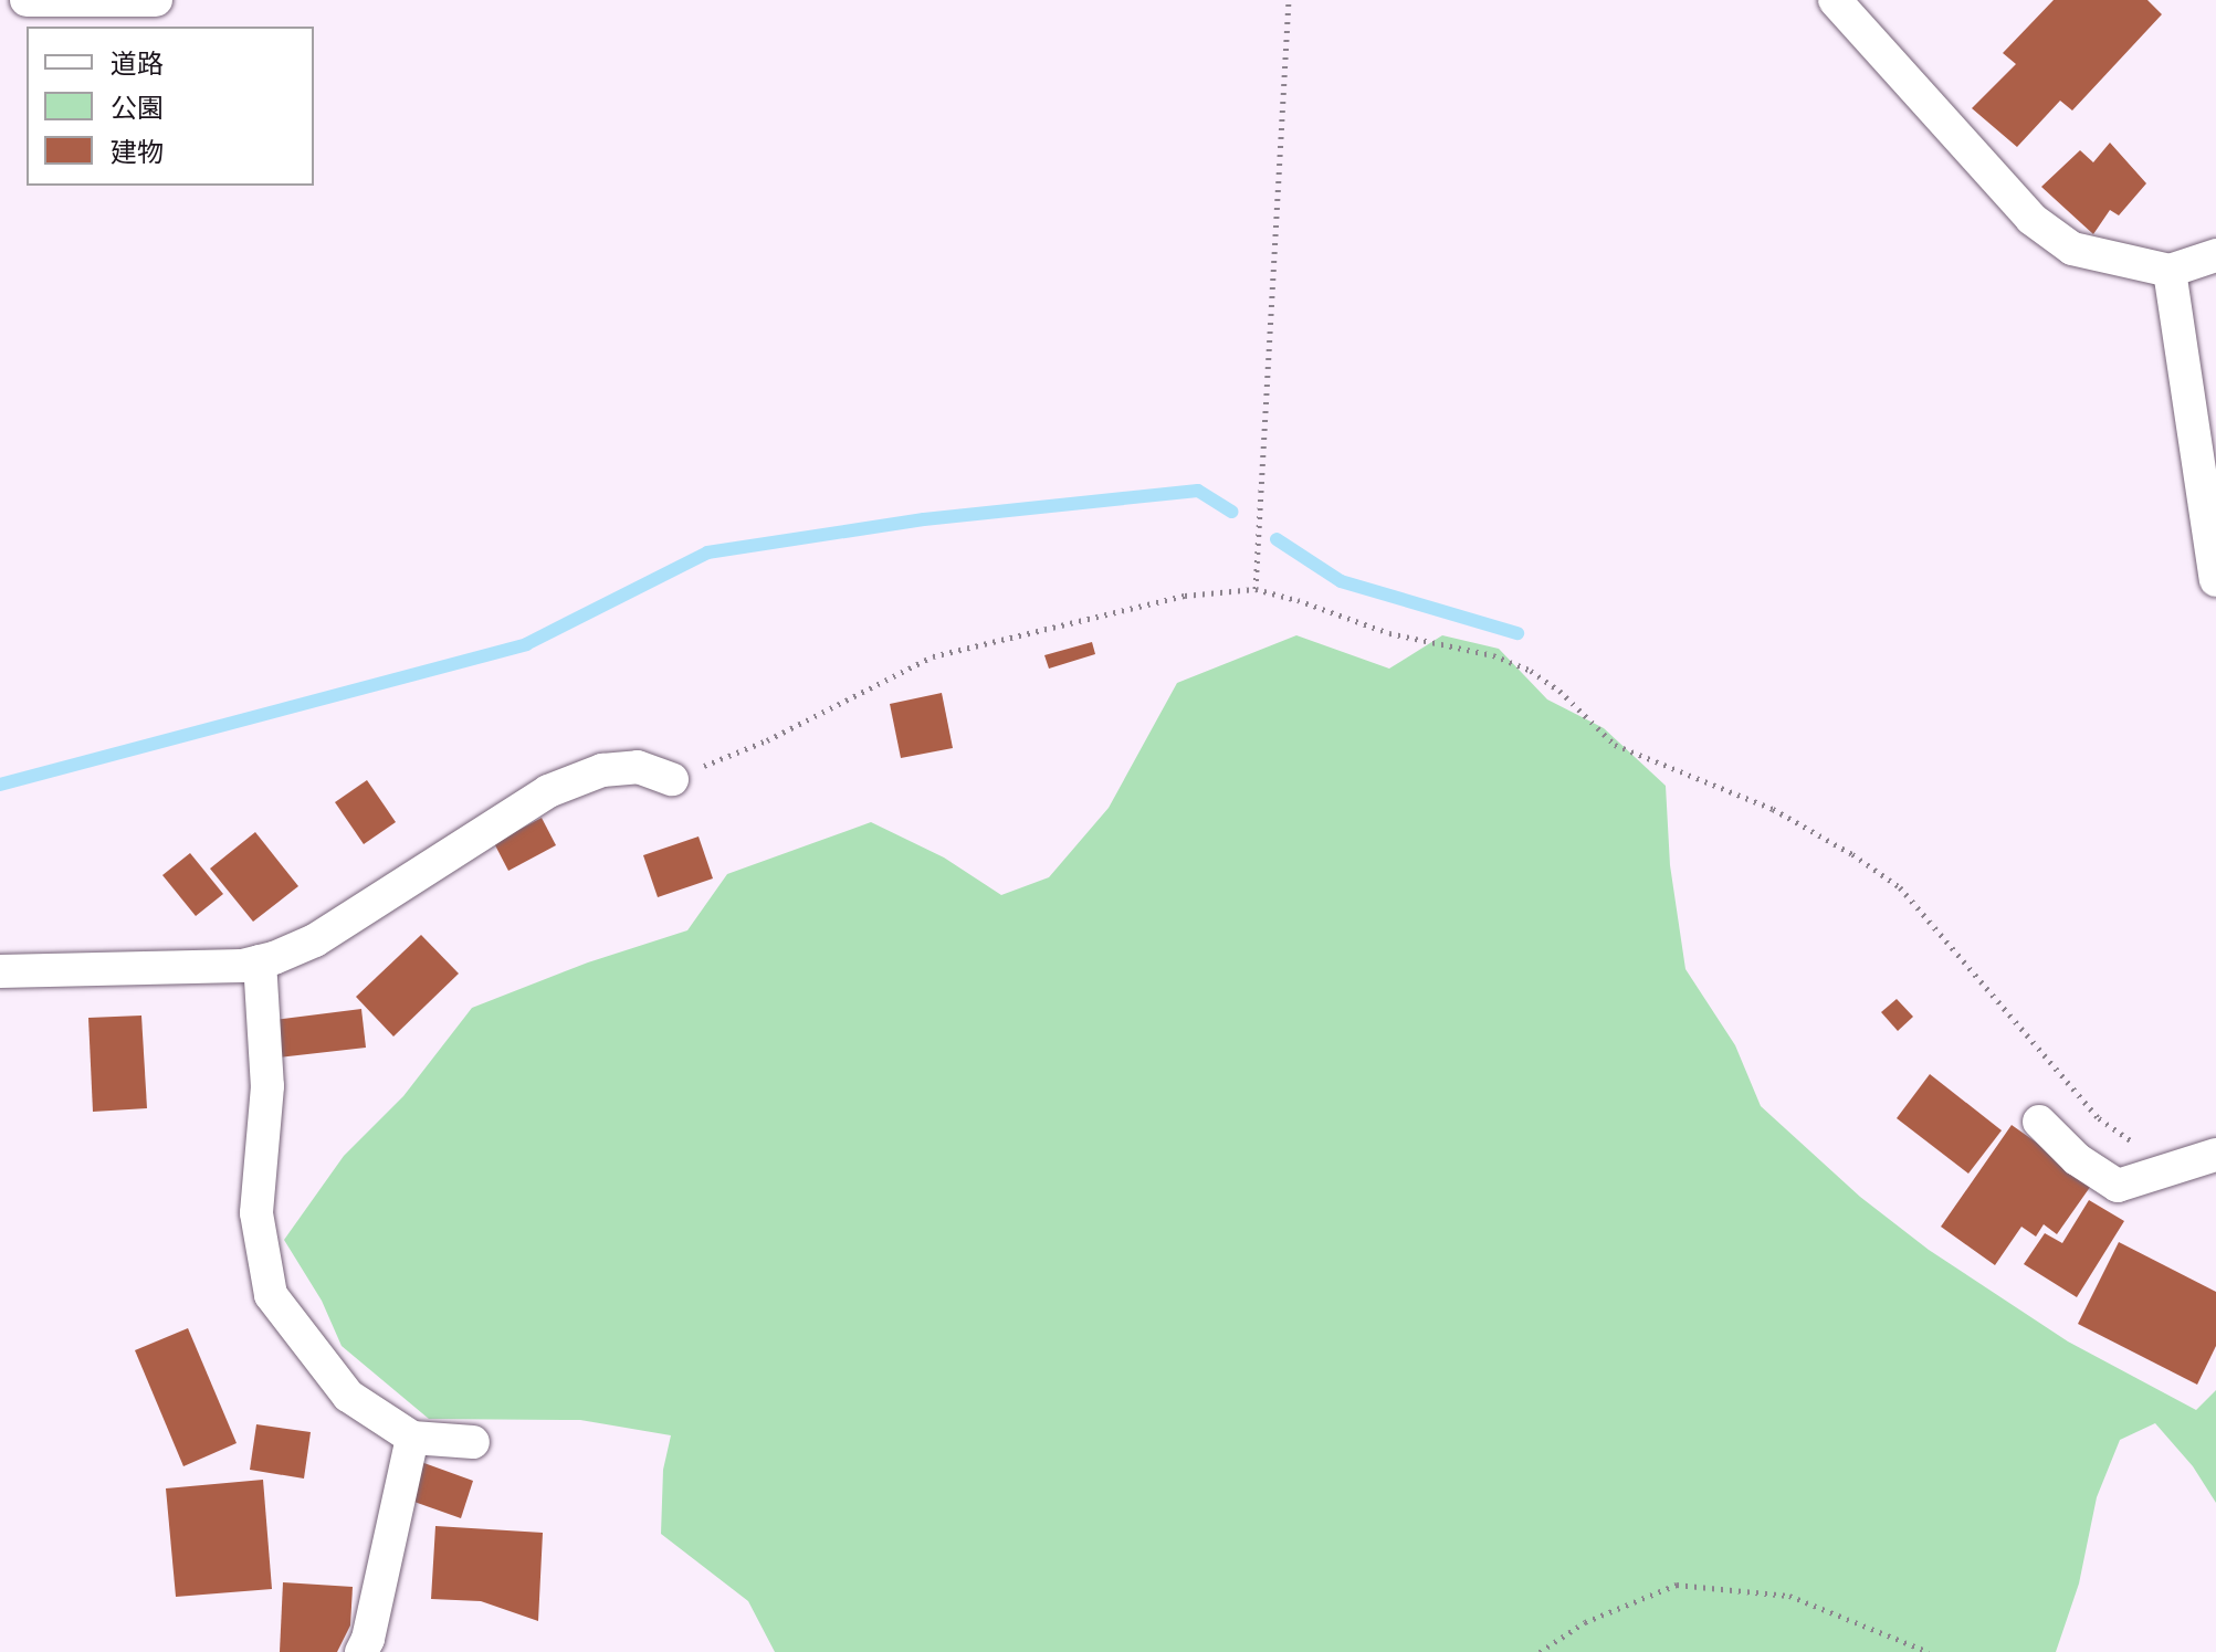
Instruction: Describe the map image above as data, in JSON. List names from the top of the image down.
{
  "legend": ["道路", "公園", "建物"]
}
